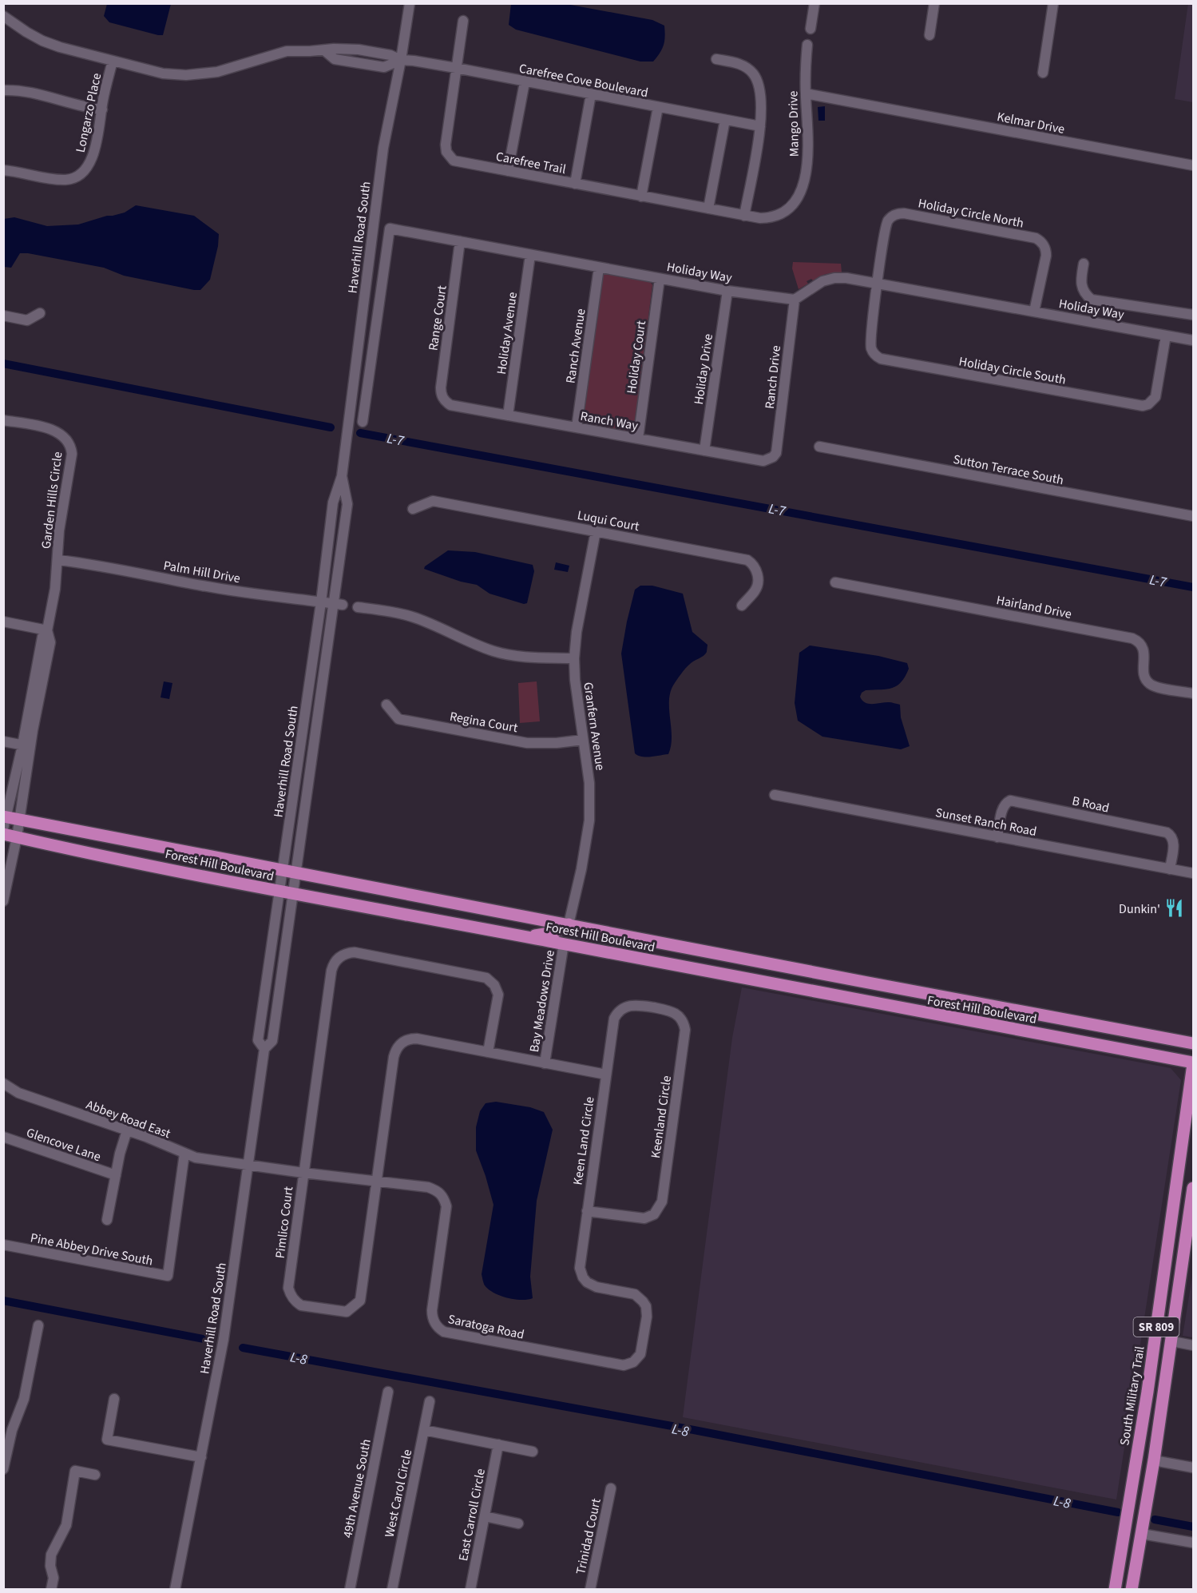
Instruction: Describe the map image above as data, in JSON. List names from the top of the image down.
{
  "streets": {
    "main road": ["Forest Hill Boulevard", "SR 809", "South Military Trail"],
    "street": [
      "Carefree Cove Boulevard",
      "Longarzo Place",
      "Kelmar Drive",
      "Mango Drive",
      "Carefree Trail",
      "Holiday Circle North",
      "Haverhill Road South",
      "Holiday Way",
      "Range Court",
      "Holiday Avenue",
      "Ranch Avenue",
      "Holiday Court",
      "Holiday Drive",
      "Holiday Circle South",
      "Ranch Drive",
      "Ranch Way",
      "Sutton Terrace South",
      "Garden Hills Circle",
      "Luqui Court",
      "Palm Hill Drive",
      "Hairland Drive",
      "Regina Court",
      "Granfern Avenue",
      "B Road",
      "Sunset Ranch Road",
      "Bay Meadows Drive",
      "Keenland Circle",
      "Abbey Road East",
      "Keen Land Circle",
      "Glencove Lane",
      "Pimlico Court",
      "Pine Abbey Drive South",
      "Saratoga Road",
      "49th Avenue South",
      "West Carol Circle",
      "East Carroll Circle",
      "Trinidad Court"
    ]
  },
  "crossings": [
    ["Carefree Cove Boulevard", "Longarzo Place"],
    ["Carefree Cove Boulevard", "Carefree Trail"],
    ["Carefree Cove Boulevard", "Haverhill Road South"],
    ["Kelmar Drive", "Mango Drive"],
    ["Mango Drive", "Carefree Trail"],
    ["Holiday Circle North", "Holiday Way"],
    ["Holiday Circle North", "Holiday Circle South"],
    ["Haverhill Road South", "Palm Hill Drive"],
    ["Haverhill Road South", "Forest Hill Boulevard"],
    ["Haverhill Road South", "Abbey Road East"],
    ["Haverhill Road South", "Saratoga Road"],
    ["Holiday Way", "Range Court"],
    ["Holiday Way", "Holiday Avenue"],
    ["Holiday Way", "Ranch Avenue"],
    ["Holiday Way", "Holiday Court"],
    ["Holiday Way", "Holiday Drive"],
    ["Holiday Way", "Holiday Circle South"],
    ["Holiday Way", "Ranch Drive"],
    ["Range Court", "Ranch Way"],
    ["Holiday Avenue", "Ranch Way"],
    ["Ranch Avenue", "Ranch Way"],
    ["Holiday Court", "Ranch Way"],
    ["Holiday Drive", "Ranch Way"],
    ["Ranch Drive", "Ranch Way"],
    ["Garden Hills Circle", "Palm Hill Drive"],
    ["Garden Hills Circle", "Forest Hill Boulevard"],
    ["Luqui Court", "Granfern Avenue"],
    ["Regina Court", "Granfern Avenue"],
    ["Granfern Avenue", "Forest Hill Boulevard"],
    ["B Road", "Sunset Ranch Road"],
    ["Forest Hill Boulevard", "Bay Meadows Drive"],
    ["Forest Hill Boulevard", "South Military Trail"],
    ["Bay Meadows Drive", "Pimlico Court"],
    ["Keenland Circle", "Keen Land Circle"],
    ["Keenland Circle", "Saratoga Road"],
    ["Abbey Road East", "Glencove Lane"],
    ["Abbey Road East", "Pine Abbey Drive South"],
    ["Abbey Road East", "Saratoga Road"],
    ["Keen Land Circle", "Pimlico Court"],
    ["Keen Land Circle", "Saratoga Road"],
    ["Pimlico Court", "Saratoga Road"]
  ],
  "water": ["L-7", "L-8"],
  "places": {
    "restaurant": ["Dunkin'"]
  }
}
